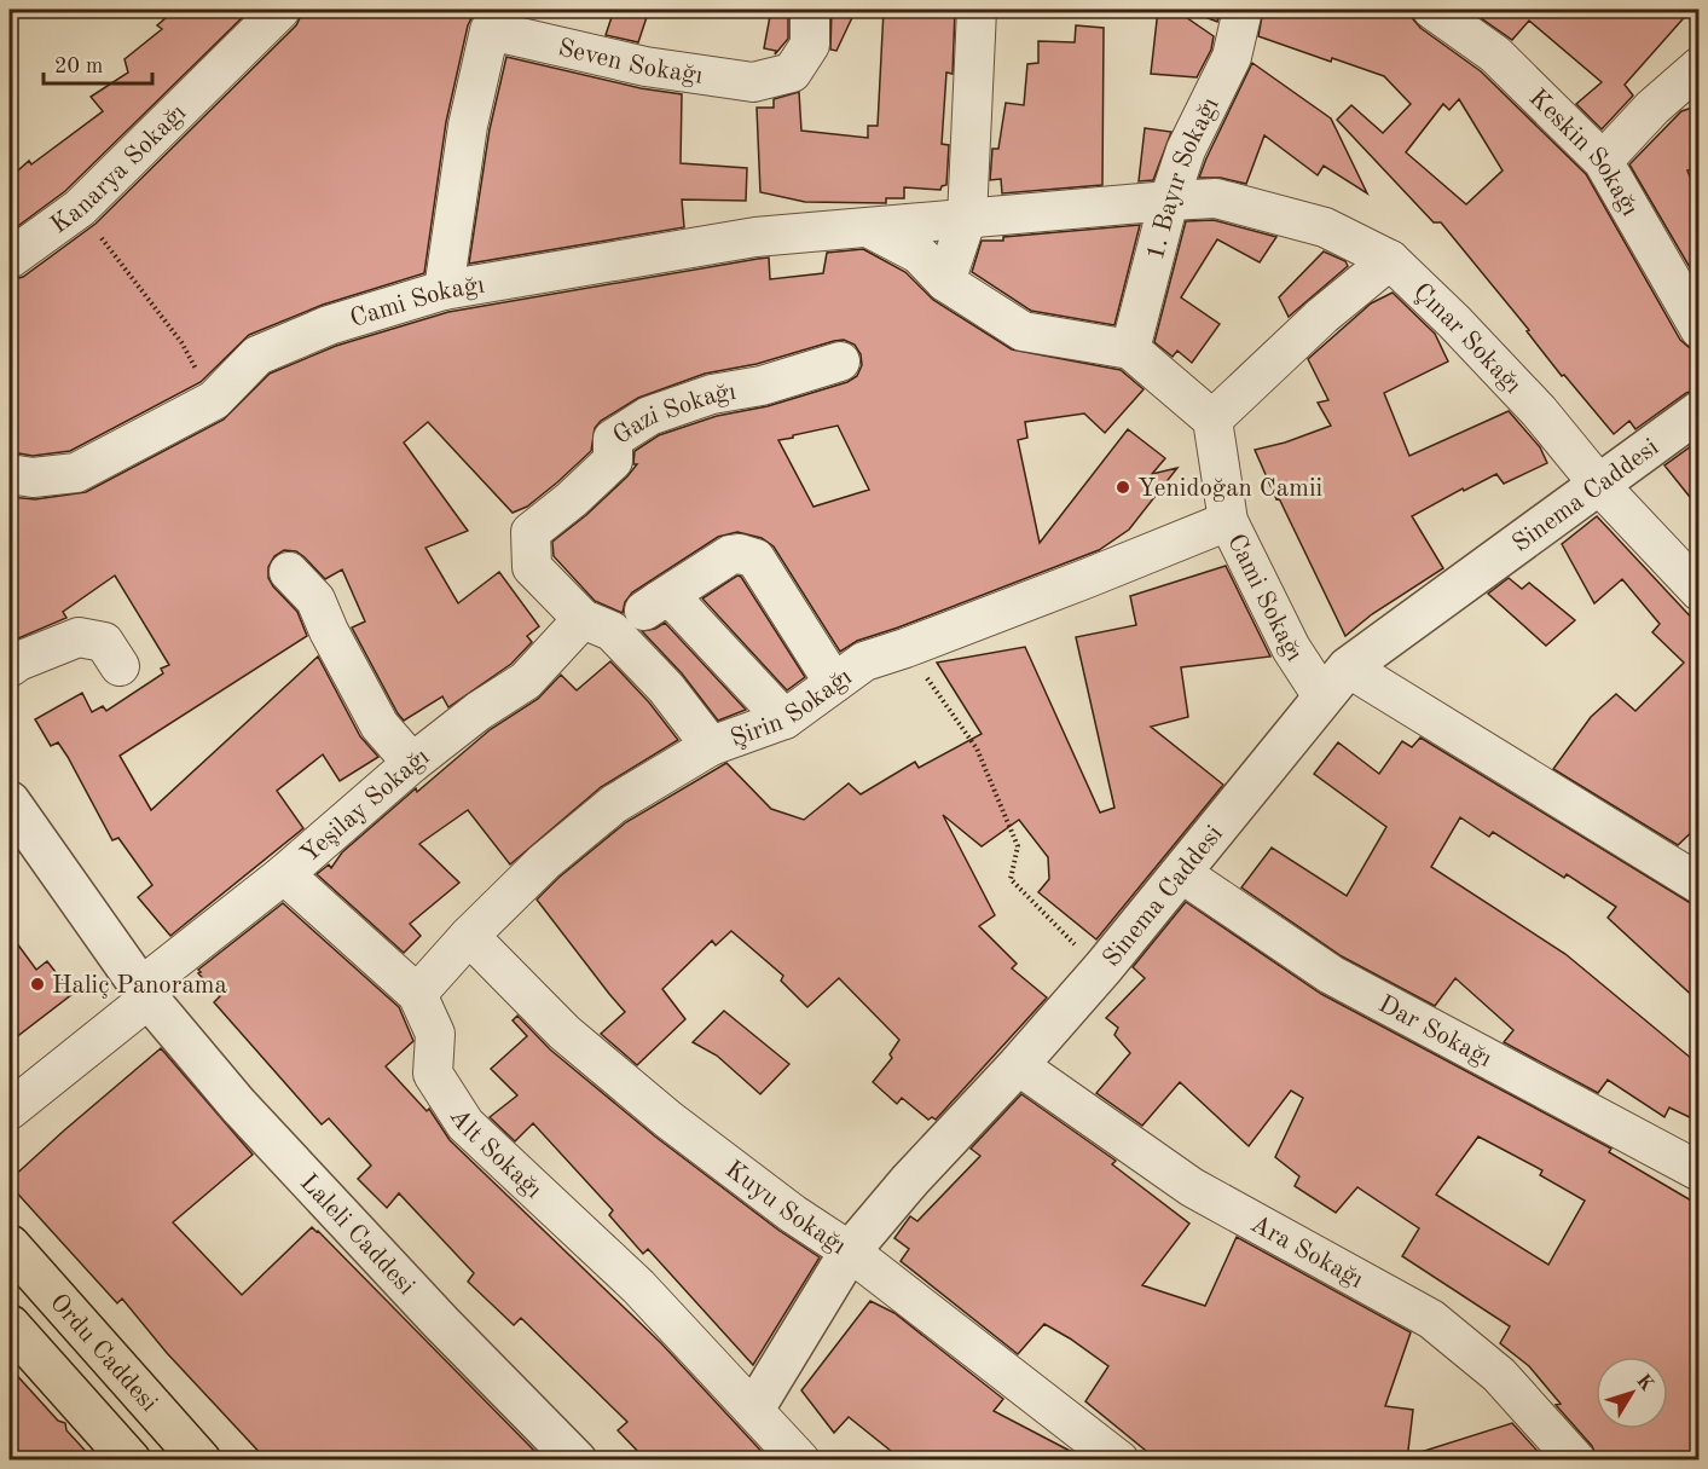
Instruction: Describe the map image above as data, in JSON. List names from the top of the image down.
{
  "streets": {
    "main road": ["Ordu Caddesi"],
    "street": [
      "Seven Sokağı",
      "Keskin Sokağı",
      "Kanarya Sokağı",
      "1. Bayır Sokağı",
      "Cami Sokağı",
      "Çınar Sokağı",
      "Gazi Sokağı",
      "Sinema Caddesi",
      "Şirin Sokağı",
      "Yeşilay Sokağı",
      "Dar Sokağı",
      "Alt Sokağı",
      "Kuyu Sokağı",
      "Laleli Caddesi",
      "Ara Sokağı"
    ]
  },
  "crossings": [
    ["Seven Sokağı", "Cami Sokağı"],
    ["1. Bayır Sokağı", "Cami Sokağı"],
    ["1. Bayır Sokağı", "Çınar Sokağı"],
    ["Cami Sokağı", "Çınar Sokağı"],
    ["Cami Sokağı", "Sinema Caddesi"],
    ["Cami Sokağı", "Şirin Sokağı"],
    ["Çınar Sokağı", "Sinema Caddesi"],
    ["Gazi Sokağı", "Yeşilay Sokağı"],
    ["Sinema Caddesi", "Dar Sokağı"],
    ["Sinema Caddesi", "Alt Sokağı"],
    ["Sinema Caddesi", "Kuyu Sokağı"],
    ["Sinema Caddesi", "Ara Sokağı"],
    ["Şirin Sokağı", "Yeşilay Sokağı"],
    ["Şirin Sokağı", "Alt Sokağı"],
    ["Şirin Sokağı", "Kuyu Sokağı"],
    ["Yeşilay Sokağı", "Alt Sokağı"],
    ["Yeşilay Sokağı", "Laleli Caddesi"]
  ],
  "places": ["Yenidoğan Camii", "Haliç Panorama"],
  "scale_bar": "20 m",
  "north": "top right"
}
